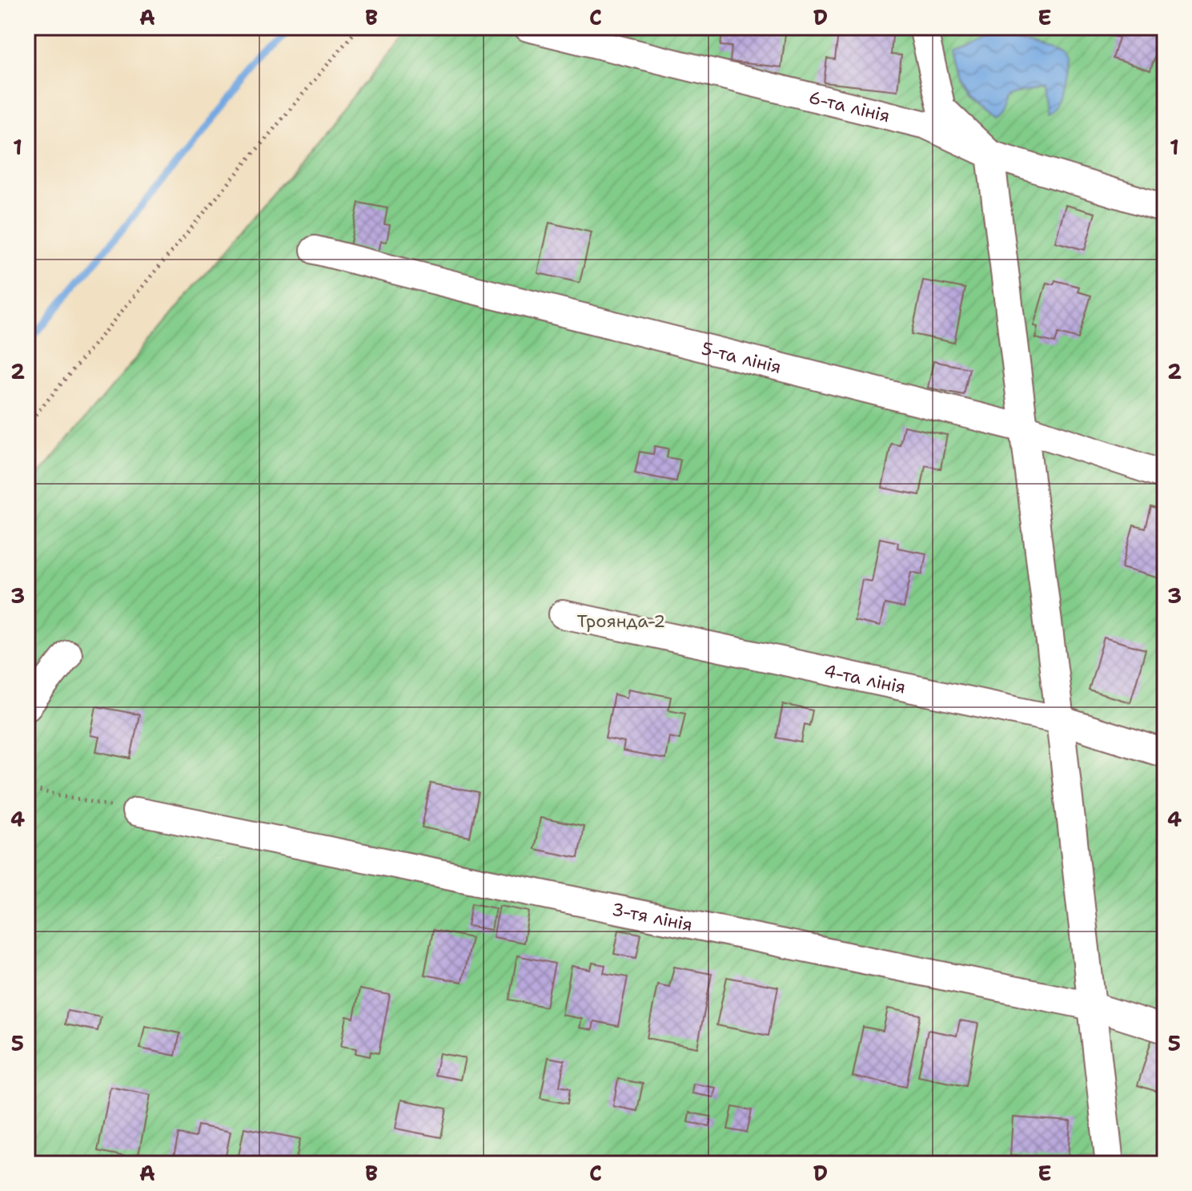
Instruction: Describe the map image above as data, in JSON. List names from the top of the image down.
{
  "streets": {
    "street": [
      "6-та лінія",
      "5-та лінія",
      "4-та лінія",
      "3-тя лінія"
    ]
  },
  "parks": ["Троянда-2"],
  "grid": {
    "columns": [
      "A",
      "B",
      "C",
      "D",
      "E"
    ],
    "rows": [
      "1",
      "2",
      "3",
      "4",
      "5"
    ]
  }
}
